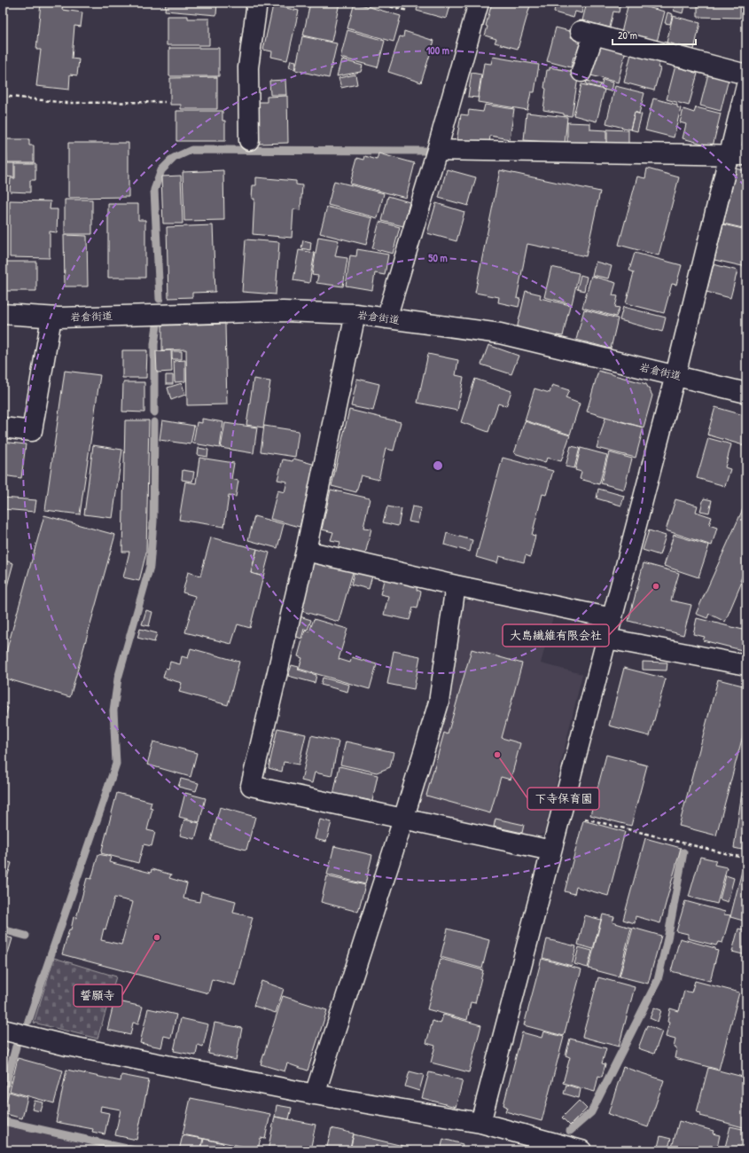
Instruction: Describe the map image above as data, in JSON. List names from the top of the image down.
{
  "streets": {
    "street": ["岩倉街道"]
  },
  "places": ["大島繊維有限会社", "下寺保育園", "誓願寺"],
  "scale_bar": "20 m",
  "rings": ["100 m", "50 m"]
}
